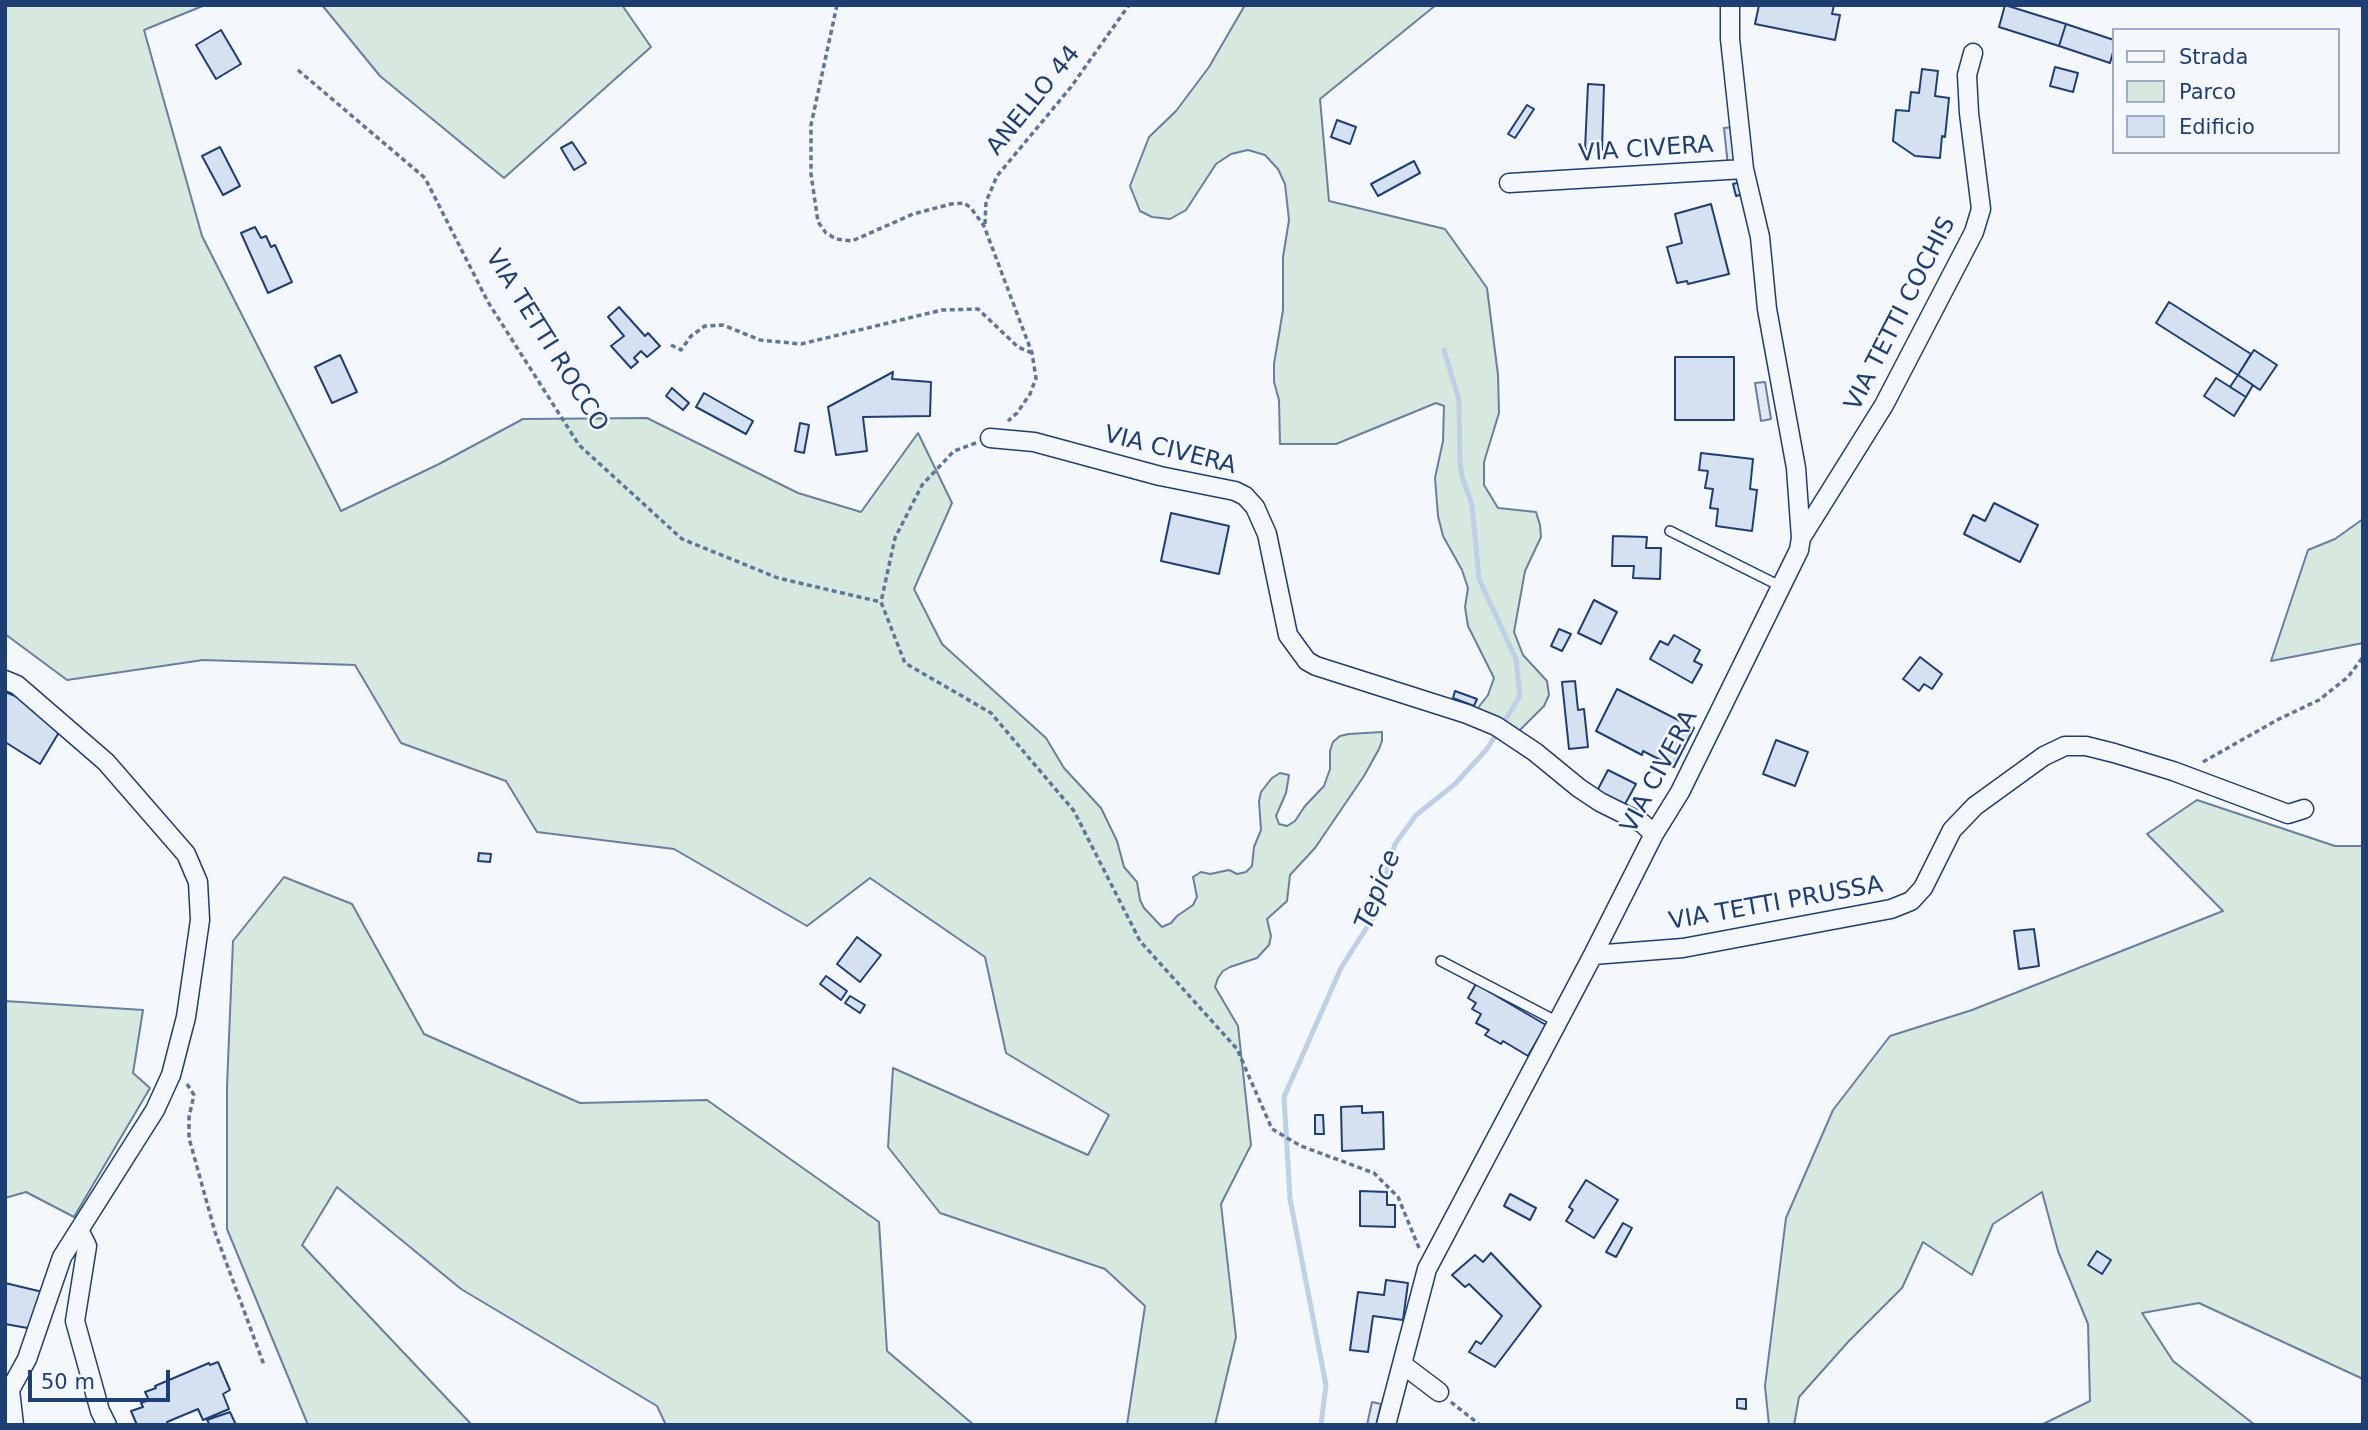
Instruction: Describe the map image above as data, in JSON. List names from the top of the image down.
{
  "streets": {
    "street": ["VIA CIVERA", "VIA TETTI COCHIS", "VIA TETTI PRUSSA"],
    "path": ["ANELLO 44", "VIA TETTI ROCCO"]
  },
  "crossings": [
    ["VIA CIVERA", "VIA TETTI COCHIS"],
    ["VIA CIVERA", "VIA TETTI PRUSSA"]
  ],
  "water": ["Tepice"],
  "legend": ["Strada", "Parco", "Edificio"],
  "scale_bar": "50 m"
}
